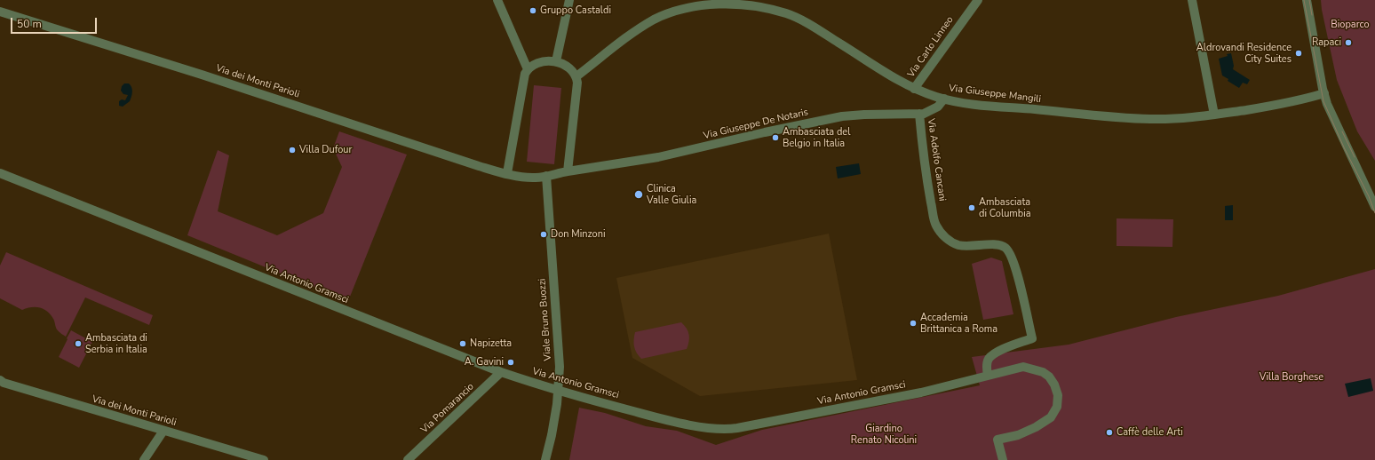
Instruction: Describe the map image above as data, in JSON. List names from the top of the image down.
{
  "streets": {
    "street": [
      "Via Carlo Linneo",
      "Via dei Monti Parioli",
      "Via Giuseppe Mangili",
      "Via Giuseppe De Notaris",
      "Via Adolfo Cancani",
      "Via Antonio Gramsci",
      "Viale Bruno Buozzi",
      "Via Pomarancio"
    ]
  },
  "crossings": [
    ["Via Carlo Linneo", "Via Giuseppe Mangili"],
    ["Via dei Monti Parioli", "Via Giuseppe De Notaris"],
    ["Via dei Monti Parioli", "Viale Bruno Buozzi"],
    ["Via Giuseppe Mangili", "Via Giuseppe De Notaris"],
    ["Via Giuseppe De Notaris", "Via Adolfo Cancani"],
    ["Via Giuseppe De Notaris", "Viale Bruno Buozzi"],
    ["Via Adolfo Cancani", "Via Antonio Gramsci"],
    ["Via Antonio Gramsci", "Viale Bruno Buozzi"],
    ["Via Antonio Gramsci", "Via Pomarancio"]
  ],
  "parks": ["Bioparco", "Villa Borghese", "Giardino Renato Nicolini"],
  "places": [
    "Gruppo Castaldi",
    "Rapaci",
    "Aldrovandi Residence City Suites",
    "Ambasciata del Belgio in Italia",
    "Villa Dufour",
    "Clinica Valle Giulia",
    "Ambasciata di Columbia",
    "Don Minzoni",
    "Accademia Brittanica a Roma",
    "Ambasciata di Serbia in Italia",
    "Napizetta",
    "A. Gavini",
    "Caffè delle Arti"
  ],
  "scale_bar": "50 m"
}
